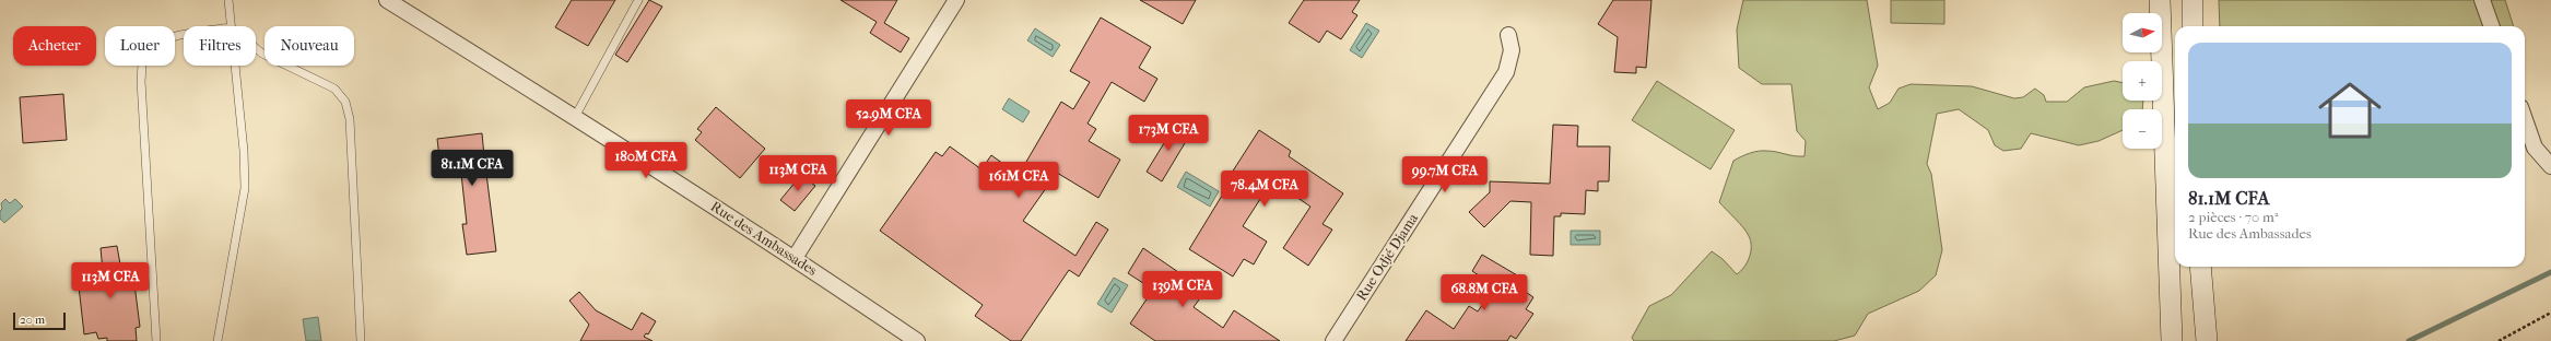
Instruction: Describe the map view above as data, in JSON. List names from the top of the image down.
{
  "streets": {
    "street": ["Rue des Ambassades", "Rue Odjé Djama"]
  },
  "scale_bar": "20 m",
  "north": "right",
  "page": {
    "map_buttons": ["+", "−"],
    "chip": [
      "Acheter",
      "Louer",
      "Filtres",
      "Nouveau"
    ],
    "list": [
      {
        "name": "81.1M CFA",
        "note": "2 pièces · 70 m² · Rue des Ambassades"
      }
    ],
    "price": [
      "52.9M CFA",
      "173M CFA",
      "180M CFA",
      "81.1M CFA",
      "113M CFA",
      "99.7M CFA",
      "161M CFA",
      "78.4M CFA",
      "113M CFA",
      "139M CFA",
      "68.8M CFA"
    ],
    "scale": "20 m"
  }
}
